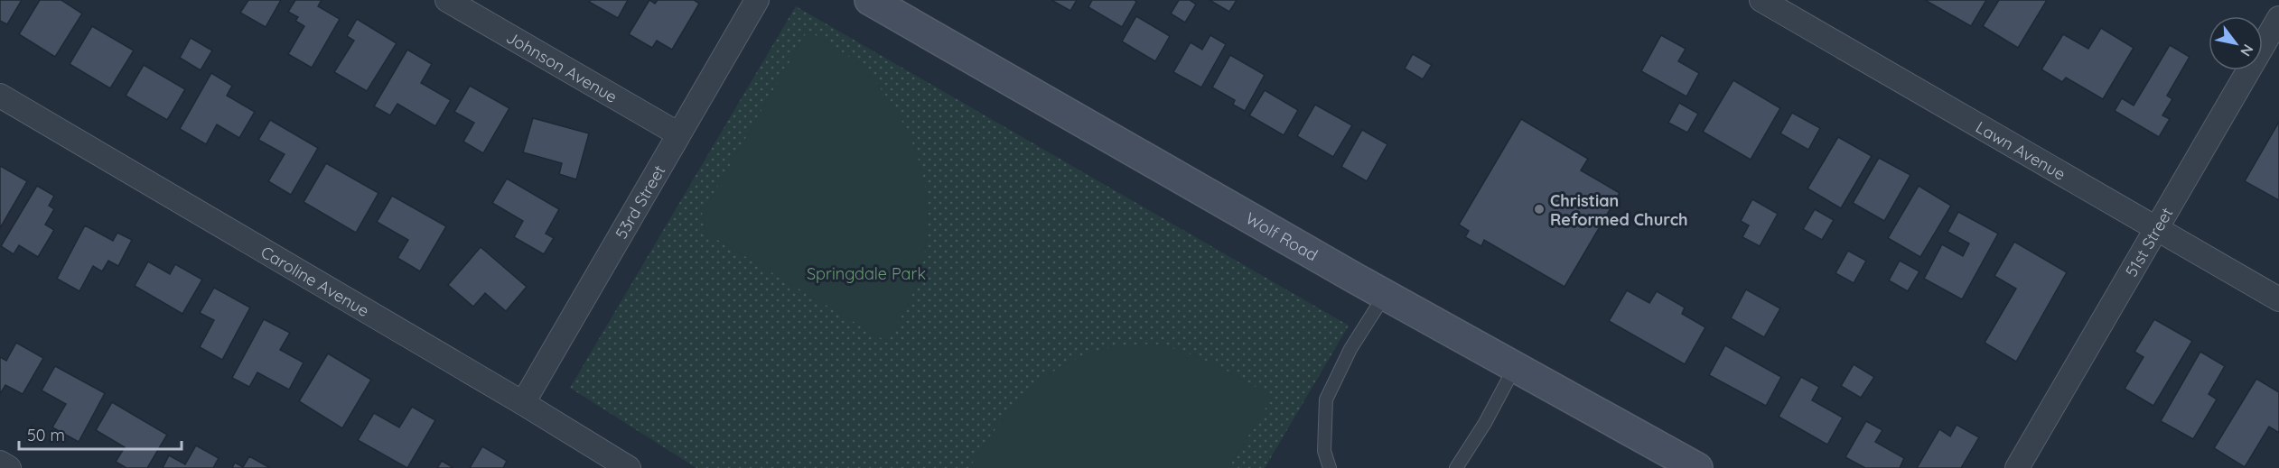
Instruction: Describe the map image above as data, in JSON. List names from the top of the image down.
{
  "streets": {
    "main road": ["Wolf Road"],
    "street": [
      "Johnson Avenue",
      "Lawn Avenue",
      "53rd Street",
      "51st Street",
      "Caroline Avenue"
    ]
  },
  "crossings": [
    ["Johnson Avenue", "53rd Street"],
    ["Lawn Avenue", "51st Street"],
    ["53rd Street", "Caroline Avenue"]
  ],
  "parks": ["Springdale Park"],
  "places": ["Christian Reformed Church"],
  "scale_bar": "50 m",
  "north": "bottom right"
}
